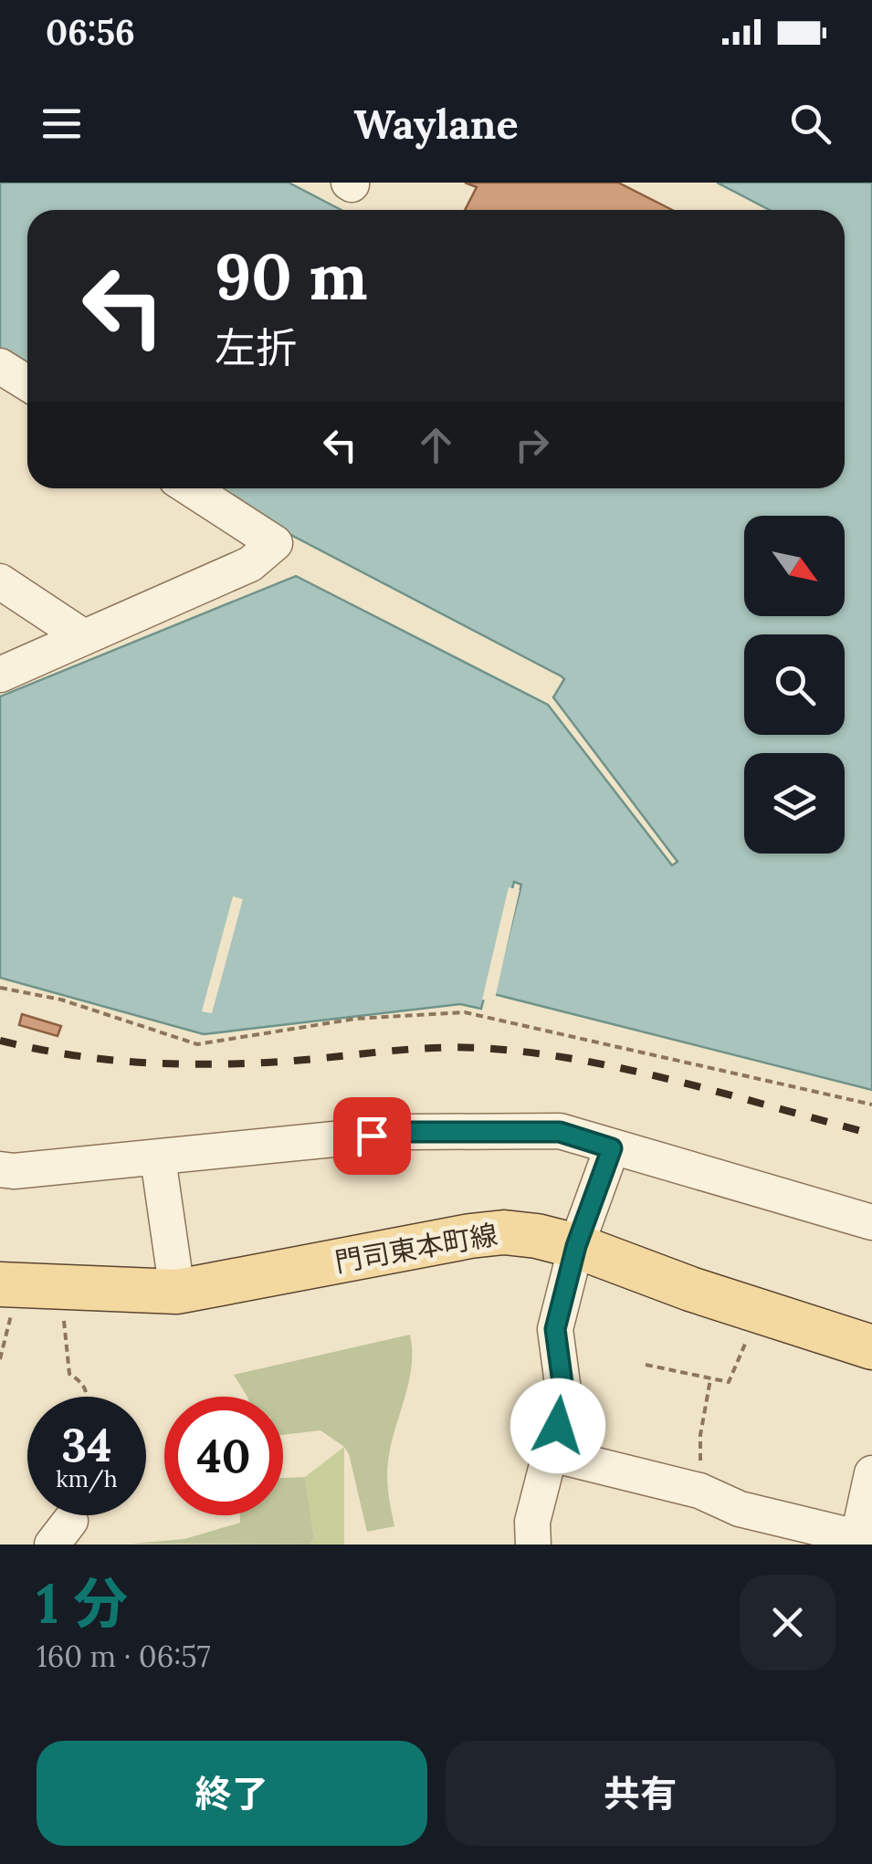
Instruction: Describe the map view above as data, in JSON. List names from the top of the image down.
{
  "streets": {
    "main road": ["門司東本町線"]
  },
  "north": "bottom right",
  "page": {
    "status": "06:56",
    "header": "Waylane",
    "turn": ["90 m", "左折"],
    "speed": "34 km/h",
    "limit": "40",
    "heading": ["1 分", "160 m · 06:57"],
    "buttons": ["終了", "共有"]
  }
}
